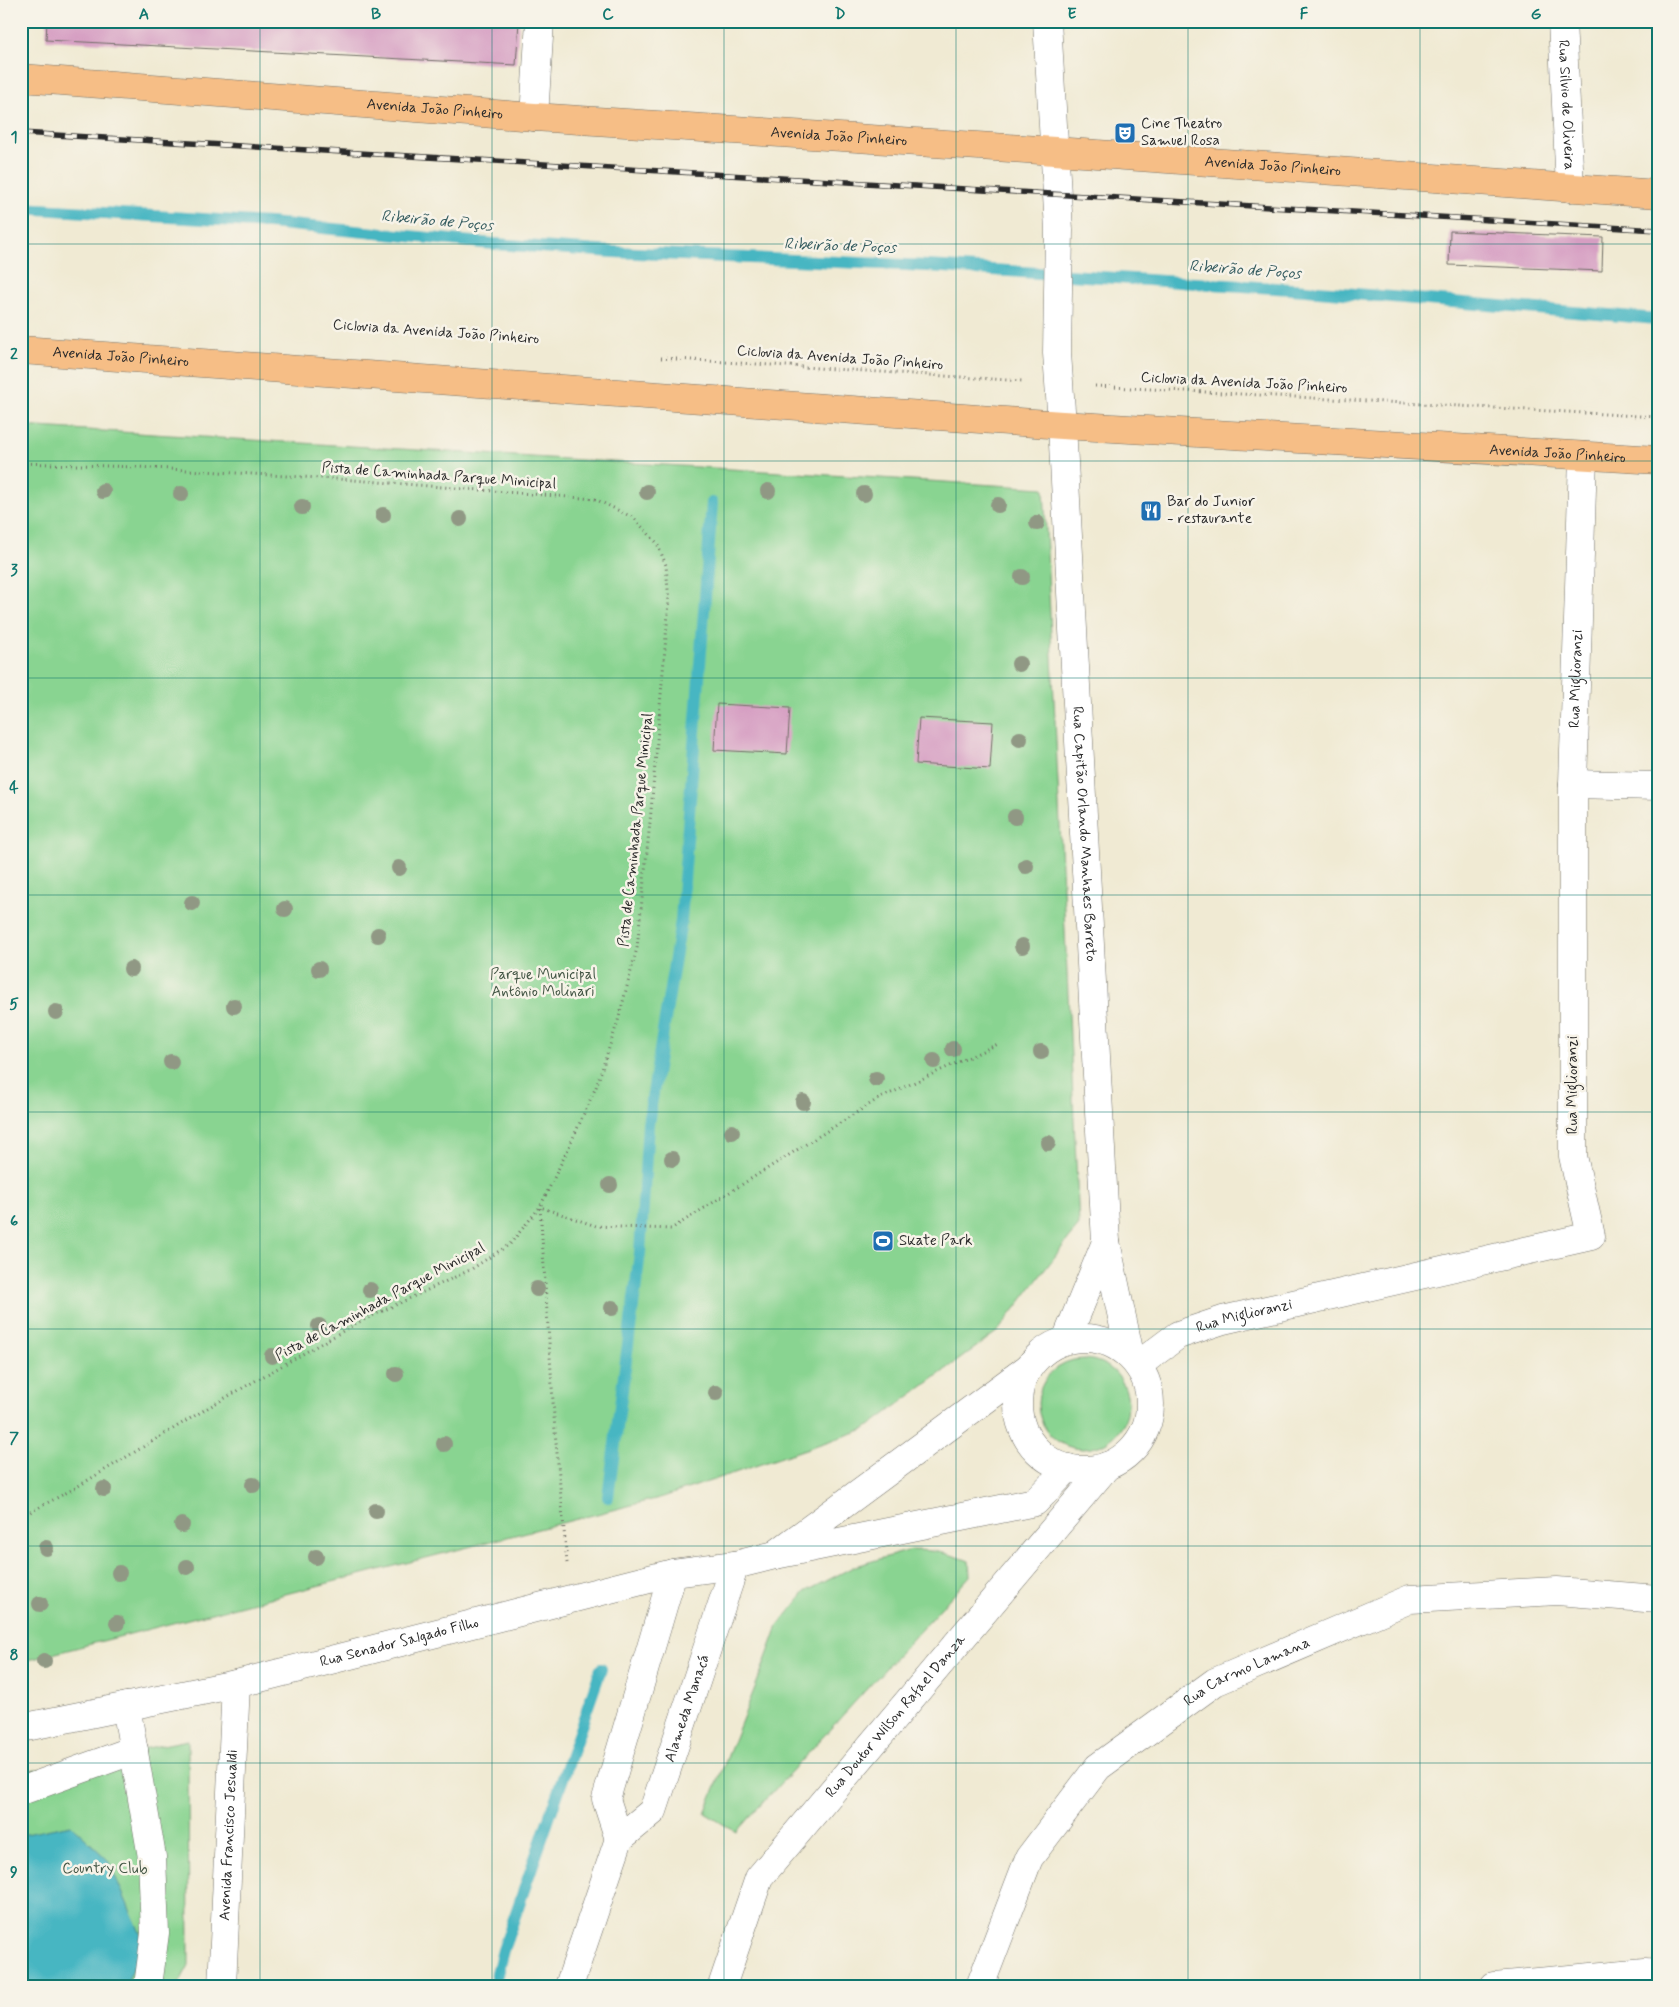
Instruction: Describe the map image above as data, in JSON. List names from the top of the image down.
{
  "streets": {
    "main road": ["Avenida João Pinheiro"],
    "street": [
      "Rua Silvio de Oliveira",
      "Rua Miglioranzi",
      "Rua Capitão Orlando Manhaes Barreto",
      "Rua Senador Salgado Filho",
      "Rua Carmo Lamana",
      "Alameda Manacá",
      "Rua Doutor Wilson Rafael Danza",
      "Avenida Francisco Jesualdi"
    ],
    "path": ["Ciclovia da Avenida João Pinheiro", "Pista de Caminhada Parque Minicipal"]
  },
  "crossings": [
    ["Rua Silvio de Oliveira", "Avenida João Pinheiro"],
    ["Avenida João Pinheiro", "Rua Miglioranzi"],
    ["Avenida João Pinheiro", "Rua Capitão Orlando Manhaes Barreto"],
    ["Ciclovia da Avenida João Pinheiro", "Rua Capitão Orlando Manhaes Barreto"],
    ["Rua Miglioranzi", "Rua Capitão Orlando Manhaes Barreto"],
    ["Rua Miglioranzi", "Rua Senador Salgado Filho"],
    ["Rua Miglioranzi", "Rua Doutor Wilson Rafael Danza"],
    ["Rua Capitão Orlando Manhaes Barreto", "Rua Senador Salgado Filho"],
    ["Rua Capitão Orlando Manhaes Barreto", "Rua Doutor Wilson Rafael Danza"],
    ["Rua Senador Salgado Filho", "Alameda Manacá"],
    ["Rua Senador Salgado Filho", "Rua Doutor Wilson Rafael Danza"],
    ["Rua Senador Salgado Filho", "Avenida Francisco Jesualdi"]
  ],
  "water": ["Ribeirão de Poços"],
  "parks": ["Parque Municipal Antônio Molinari", "Country Club"],
  "places": {
    "theatre": ["Cine Theatro Samuel Rosa"],
    "restaurant": ["Bar do Junior - restaurante"],
    "sports": ["Skate Park"]
  },
  "grid": {
    "columns": [
      "A",
      "B",
      "C",
      "D",
      "E",
      "F",
      "G"
    ],
    "rows": [
      "1",
      "2",
      "3",
      "4",
      "5",
      "6",
      "7",
      "8",
      "9"
    ]
  }
}
